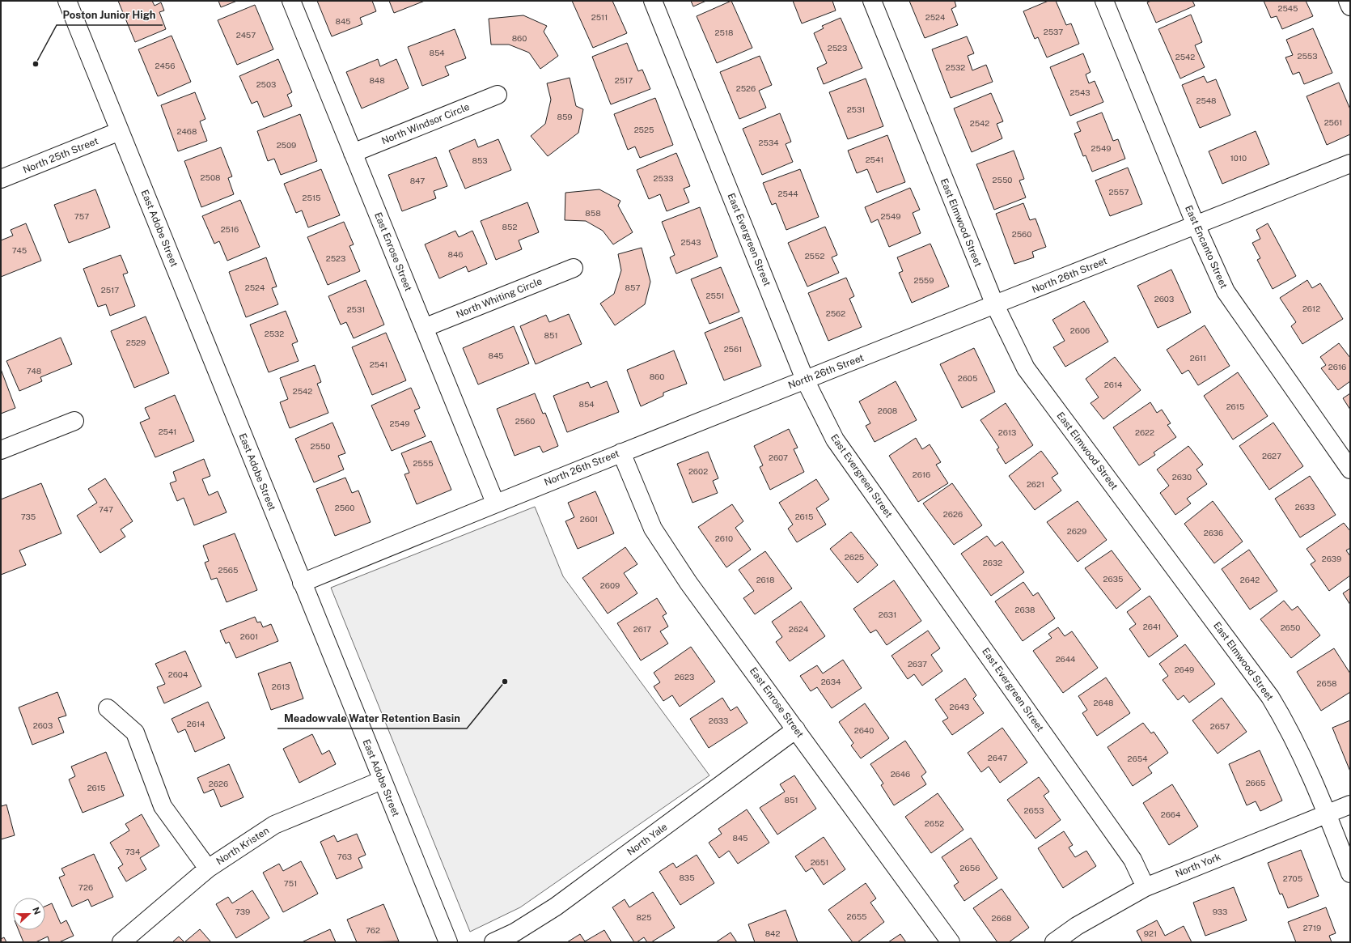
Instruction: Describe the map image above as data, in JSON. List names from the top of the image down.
{
  "streets": {
    "street": [
      "North Windsor Circle",
      "North 25th Street",
      "East Elmwood Street",
      "East Adobe Street",
      "East Evergreen Street",
      "East Encanto Street",
      "East Enrose Street",
      "North 26th Street",
      "North Whiting Circle",
      "North Yale",
      "North Kristen",
      "North York"
    ]
  },
  "crossings": [
    ["North Windsor Circle", "East Enrose Street"],
    ["North 25th Street", "East Adobe Street"],
    ["East Elmwood Street", "North 26th Street"],
    ["East Elmwood Street", "North York"],
    ["East Adobe Street", "North 26th Street"],
    ["East Adobe Street", "North Kristen"],
    ["East Evergreen Street", "North 26th Street"],
    ["East Evergreen Street", "North York"],
    ["East Encanto Street", "North 26th Street"],
    ["East Enrose Street", "North 26th Street"],
    ["East Enrose Street", "North Whiting Circle"],
    ["East Enrose Street", "North Yale"]
  ],
  "places": ["Poston Junior High", "Meadowvale Water Retention Basin"],
  "house_numbers": [
    "2545",
    "2511",
    "2524",
    "845",
    "2537",
    "2518",
    "2457",
    "860",
    "2523",
    "854",
    "2553",
    "2542",
    "2456",
    "2532",
    "848",
    "2517",
    "2503",
    "2526",
    "2543",
    "2548",
    "2531",
    "859",
    "2561",
    "2542",
    "2525",
    "2468",
    "2534",
    "2509",
    "2549",
    "1010",
    "2541",
    "853",
    "2508",
    "2533",
    "2550",
    "847",
    "2557",
    "2544",
    "2515",
    "858",
    "757",
    "2549",
    "852",
    "2516",
    "2560",
    "2543",
    "745",
    "846",
    "2552",
    "2523",
    "2559",
    "2524",
    "857",
    "2517",
    "2551",
    "2603",
    "2612",
    "2531",
    "2562",
    "2606",
    "2532",
    "851",
    "2529",
    "2561",
    "845",
    "2611",
    "2541",
    "2616",
    "748",
    "860",
    "2605",
    "2614",
    "2542",
    "854",
    "2615",
    "2608",
    "2560",
    "2549",
    "2541",
    "2613",
    "2622",
    "2550",
    "2627",
    "2607",
    "2555",
    "2602",
    "2616",
    "2630",
    "2621",
    "2633",
    "2560",
    "747",
    "2626",
    "735",
    "2615",
    "2601",
    "2629",
    "2636",
    "2610",
    "2625",
    "2639",
    "2632",
    "2565",
    "2635",
    "2618",
    "2642",
    "2609",
    "2638",
    "2631",
    "2641",
    "2650",
    "2617",
    "2624",
    "2601",
    "2644",
    "2637",
    "2649",
    "2604",
    "2623",
    "2634",
    "2658",
    "2613",
    "2648",
    "2643",
    "2633",
    "2614",
    "2603",
    "2657",
    "2640",
    "2647",
    "2654",
    "2646",
    "2665",
    "2626",
    "2615",
    "851",
    "2653",
    "2664",
    "2652",
    "845",
    "734",
    "763",
    "2651",
    "2656",
    "835",
    "2705",
    "751",
    "726",
    "739",
    "933",
    "2655",
    "825",
    "2668",
    "2719",
    "762",
    "842",
    "921"
  ],
  "north": "right"
}
